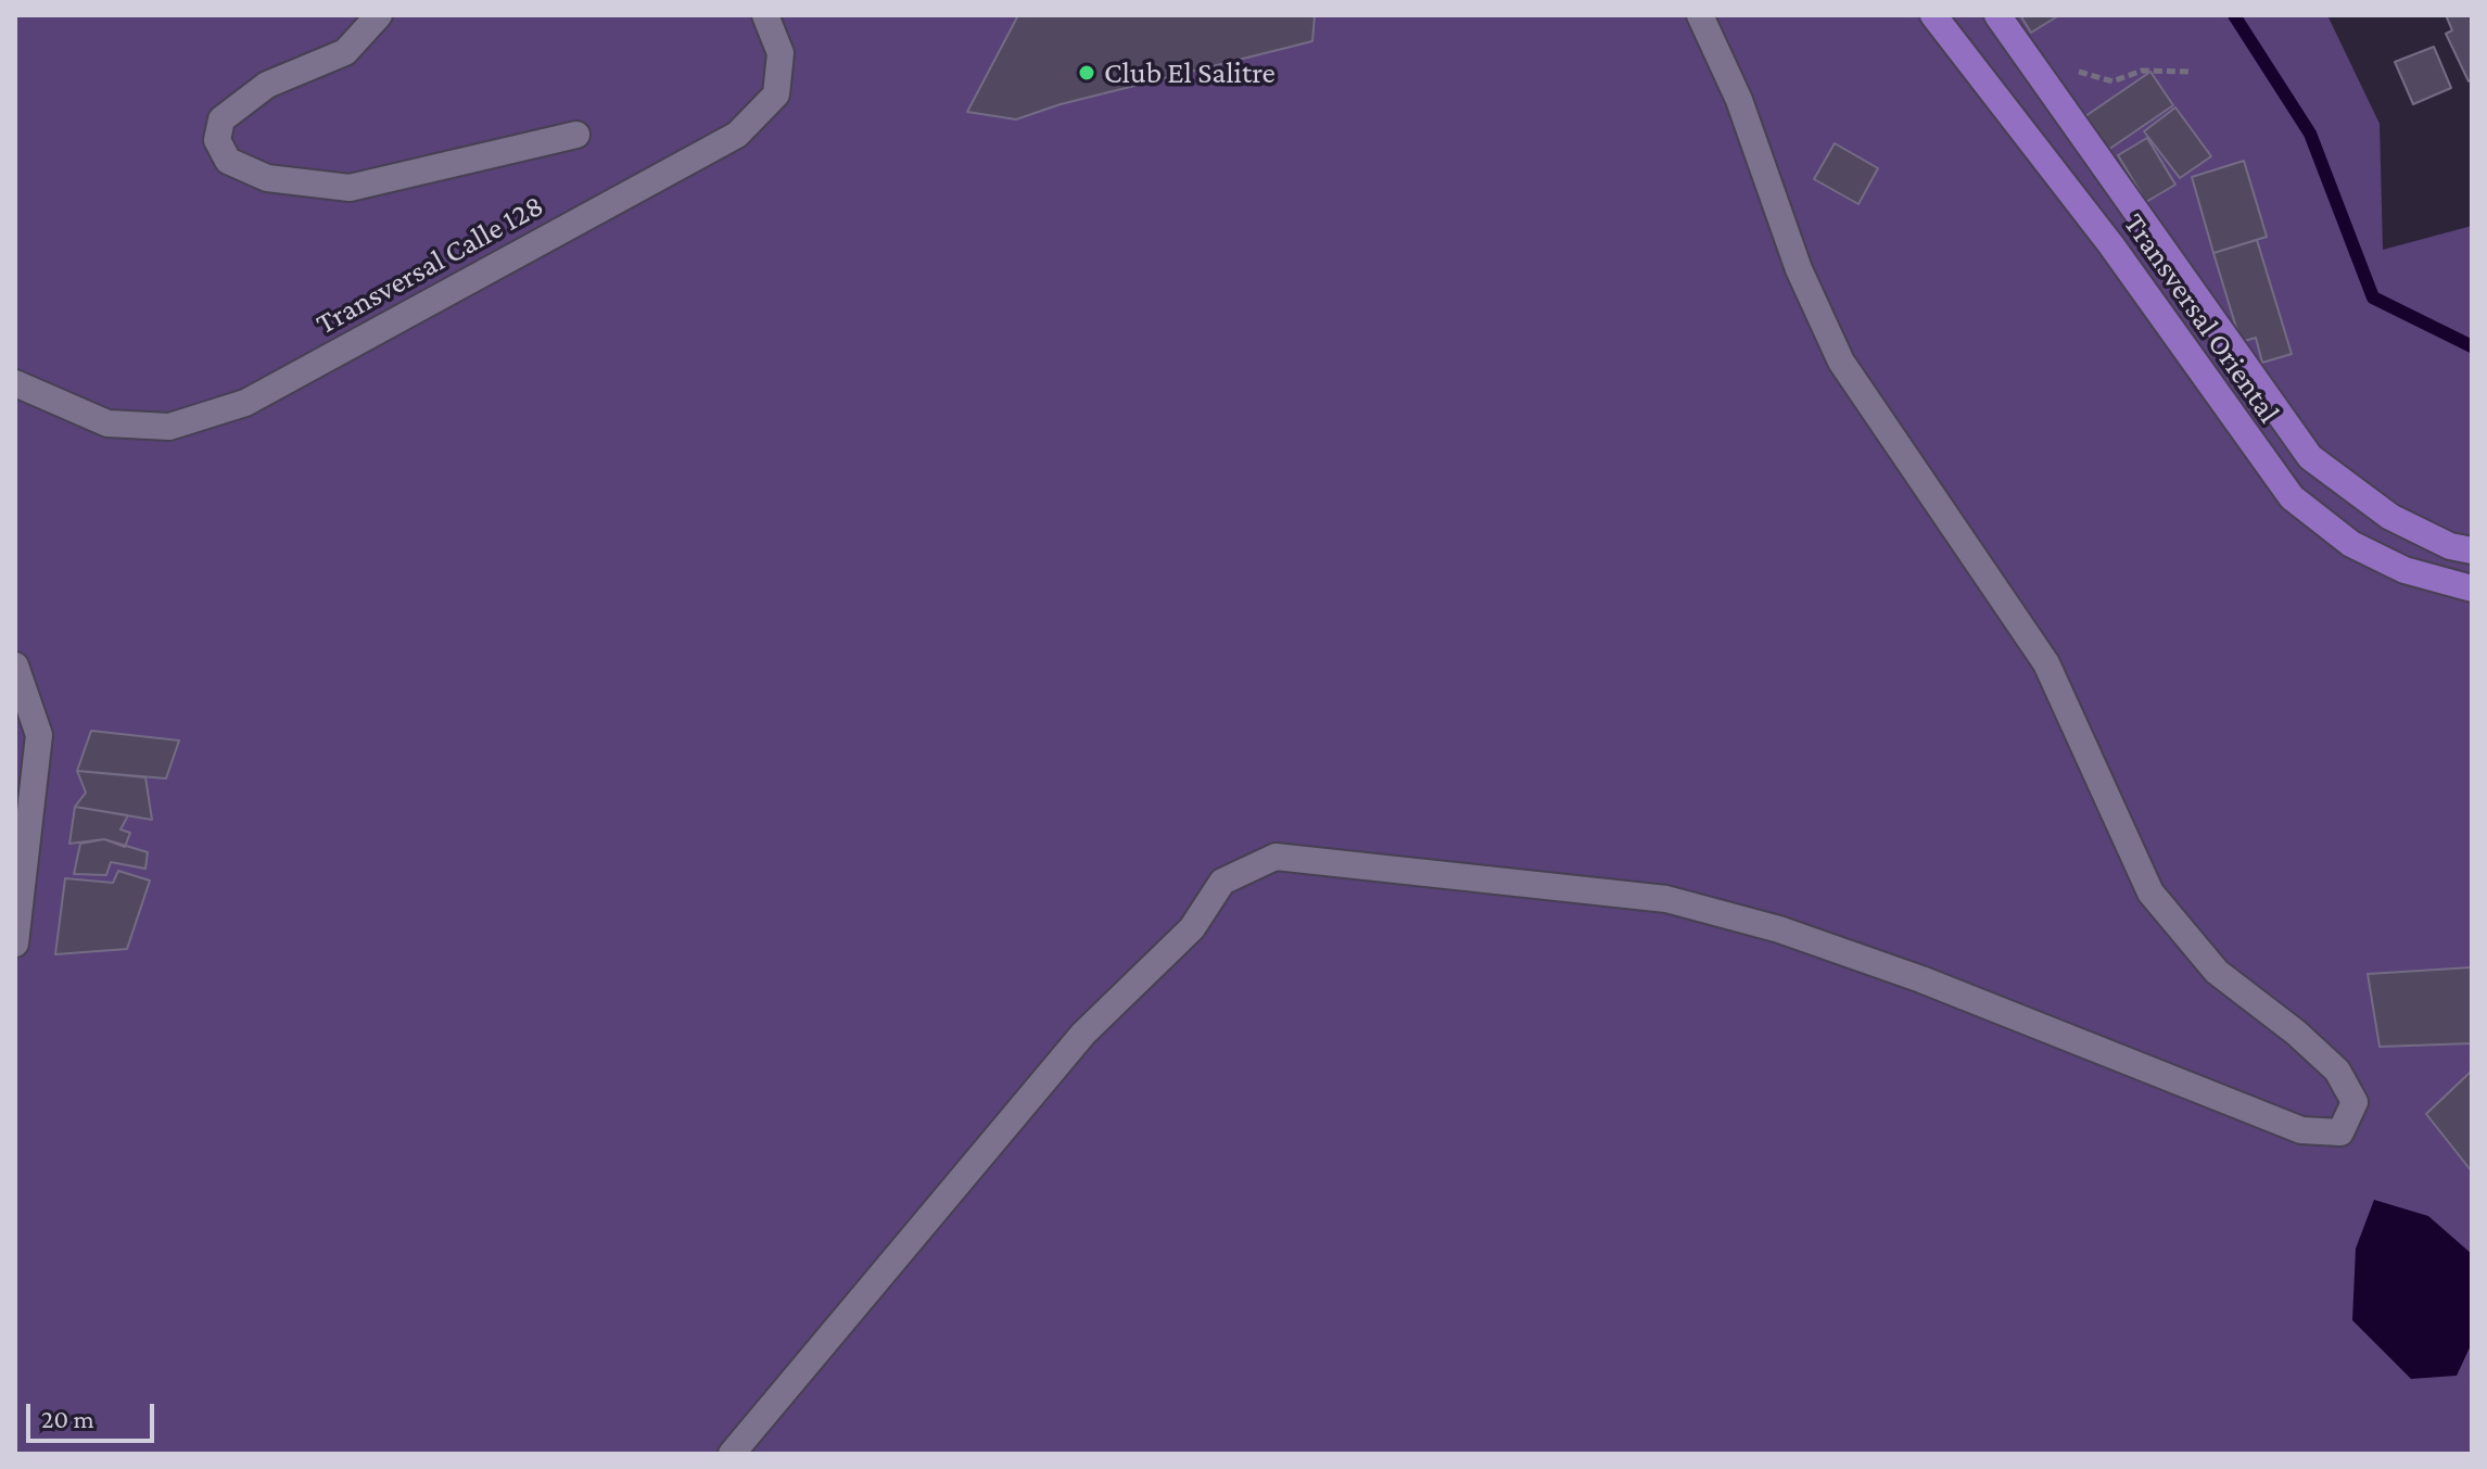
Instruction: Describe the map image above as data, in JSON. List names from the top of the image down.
{
  "streets": {
    "main road": ["Transversal Oriental"],
    "street": ["Transversal Calle 128"]
  },
  "places": ["Club El Salitre"],
  "scale_bar": "20 m"
}
